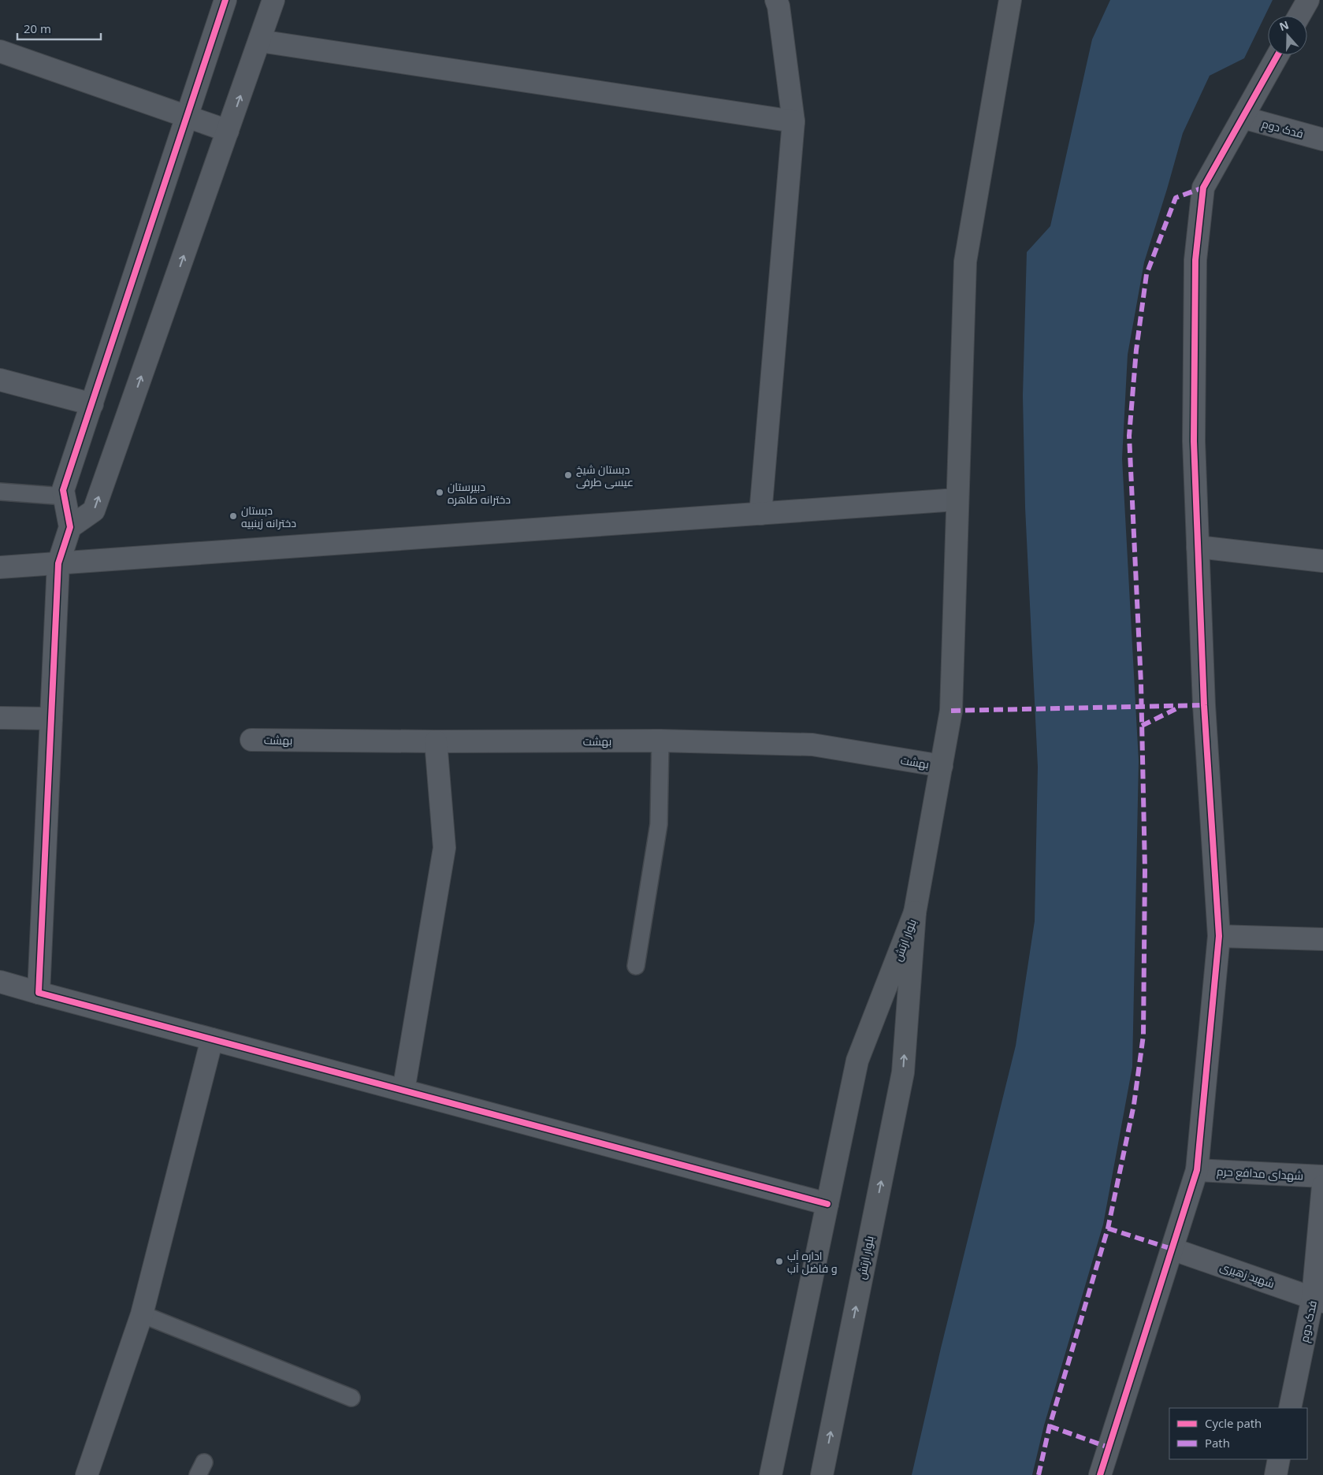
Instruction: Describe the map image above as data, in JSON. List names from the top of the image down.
{
  "streets": {
    "main road": ["بلوار ارتش"],
    "street": [
      "فدک دوم",
      "بهشت",
      "شهدای مدافع حرم",
      "شهید زهیری"
    ]
  },
  "crossings": [
    ["فدک دوم", "شهید زهیری"]
  ],
  "places": [
    "دبستان شیخ عیسی طرفی",
    "دبیرستان دخترانه طاهره",
    "دبستان دخترانه زینبیه",
    "اداره آب و فاضل آب"
  ],
  "legend": ["Cycle path", "Path"],
  "scale_bar": "20 m",
  "north": "top"
}
